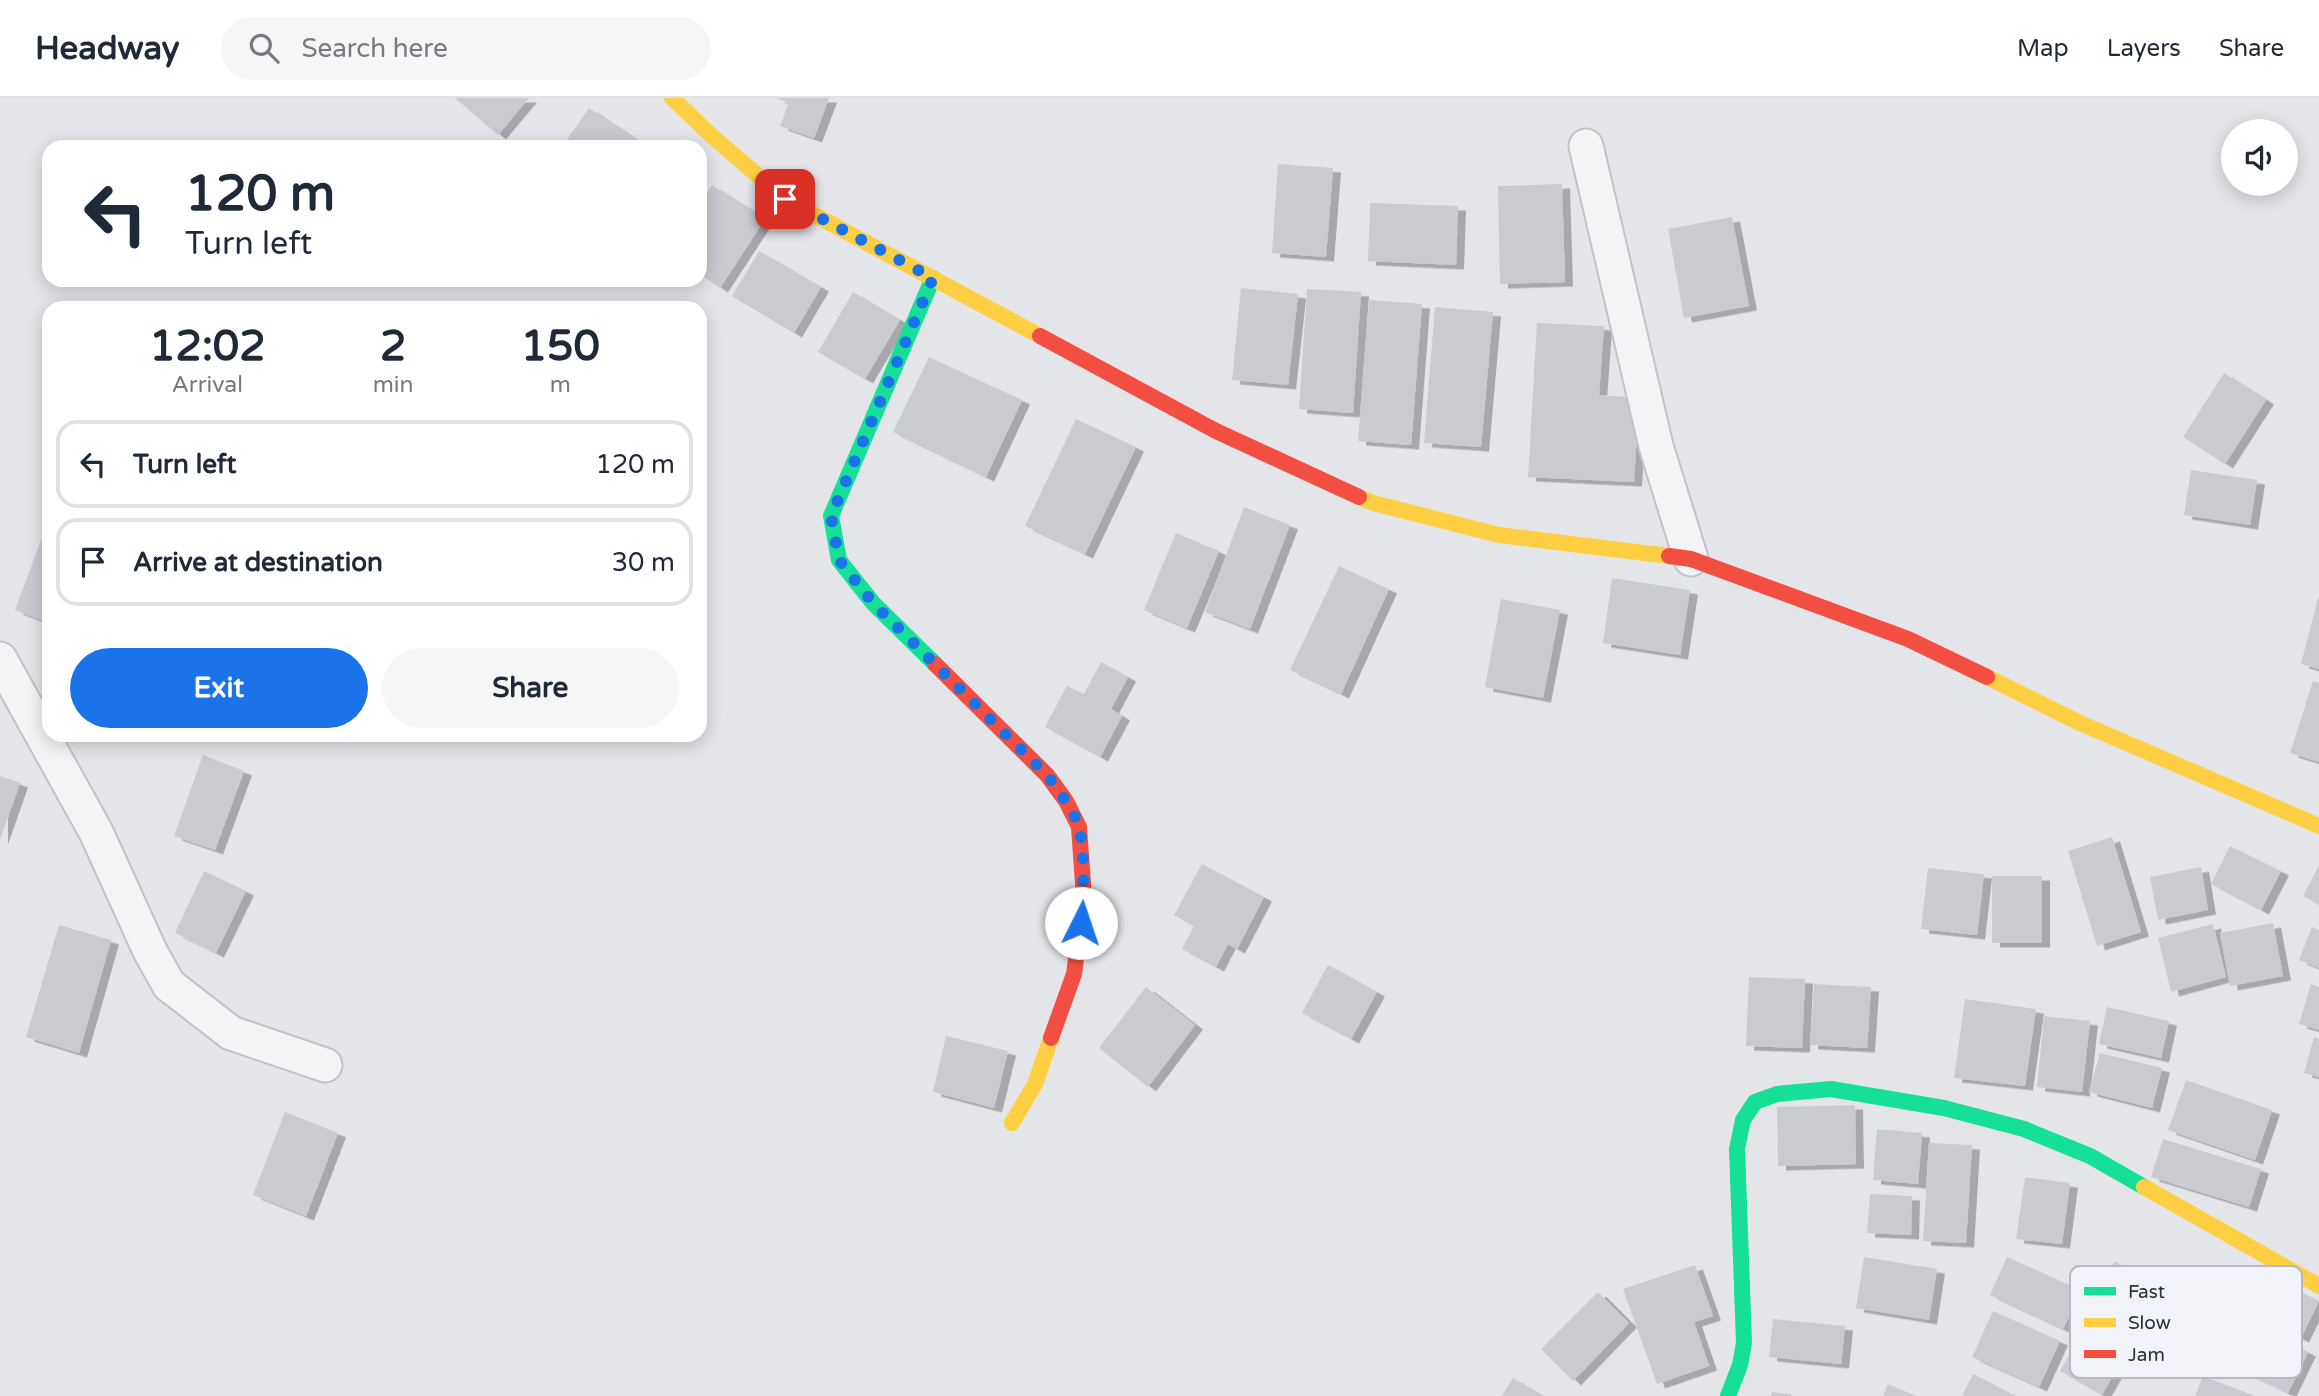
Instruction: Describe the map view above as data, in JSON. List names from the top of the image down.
{
  "legend": ["Fast", "Slow", "Jam"],
  "page": {
    "header": "Headway",
    "search": "Search here",
    "nav": ["Map", "Layers", "Share"],
    "turn": ["120 m", "Turn left"],
    "eta": [
      "12:02",
      "Arrival",
      "2",
      "min",
      "150",
      "m"
    ],
    "list": [
      {
        "name": "Turn left",
        "value": "120 m"
      },
      {
        "name": "Arrive at destination",
        "value": "30 m"
      }
    ],
    "buttons": ["Exit", "Share"]
  }
}
